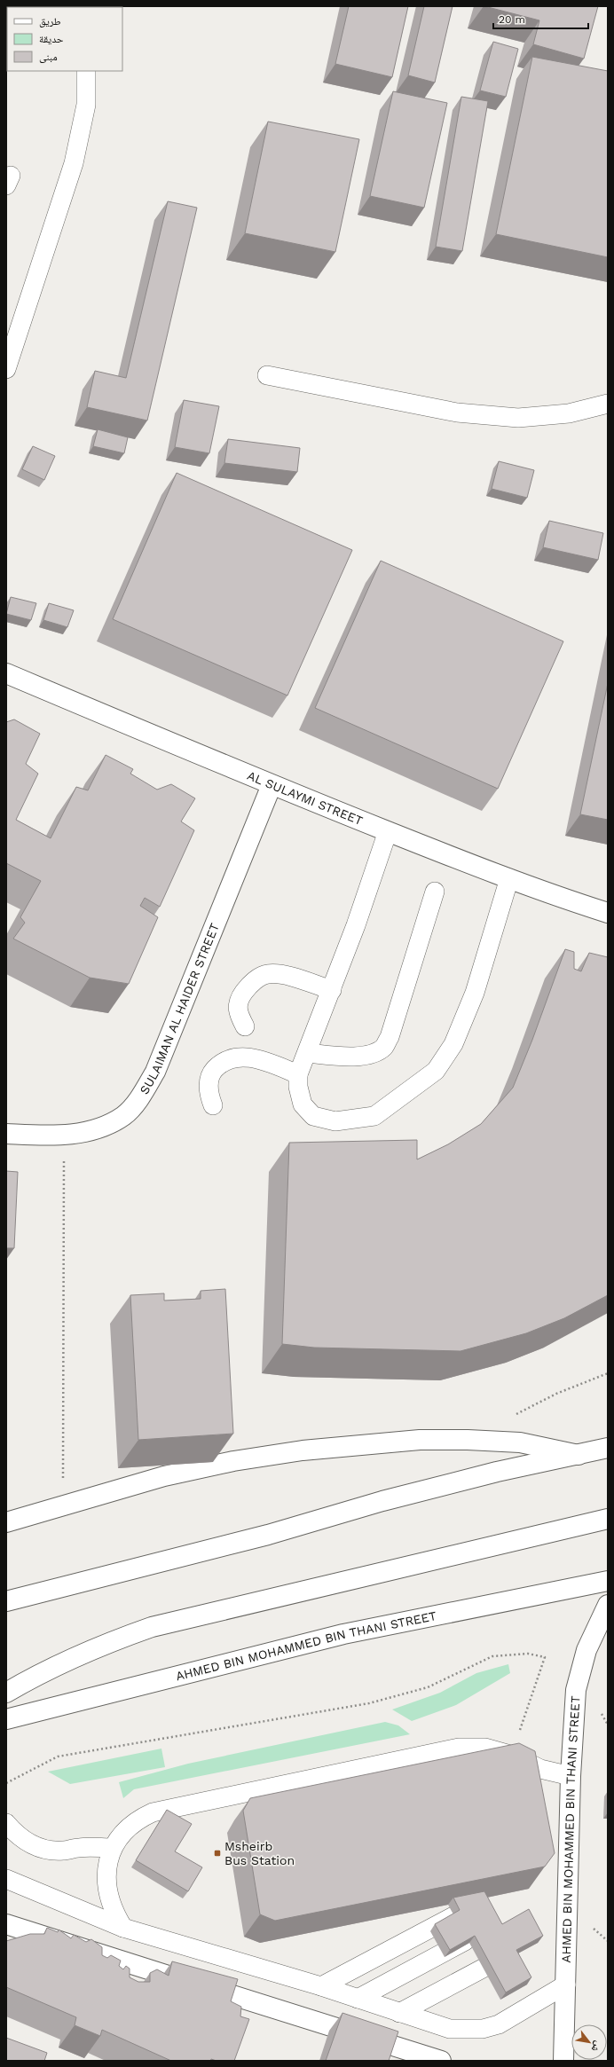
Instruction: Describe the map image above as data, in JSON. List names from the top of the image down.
{
  "streets": {
    "street": ["AL SULAYMI STREET", "SULAIMAN AL HAIDER STREET", "AHMED BIN MOHAMMED BIN THANI STREET"]
  },
  "crossings": [
    ["AL SULAYMI STREET", "SULAIMAN AL HAIDER STREET"]
  ],
  "places": {
    "transit": ["Msheirb Bus Station"]
  },
  "legend": ["طريق", "حديقة", "مبنى"],
  "scale_bar": "20 m",
  "north": "bottom right"
}
